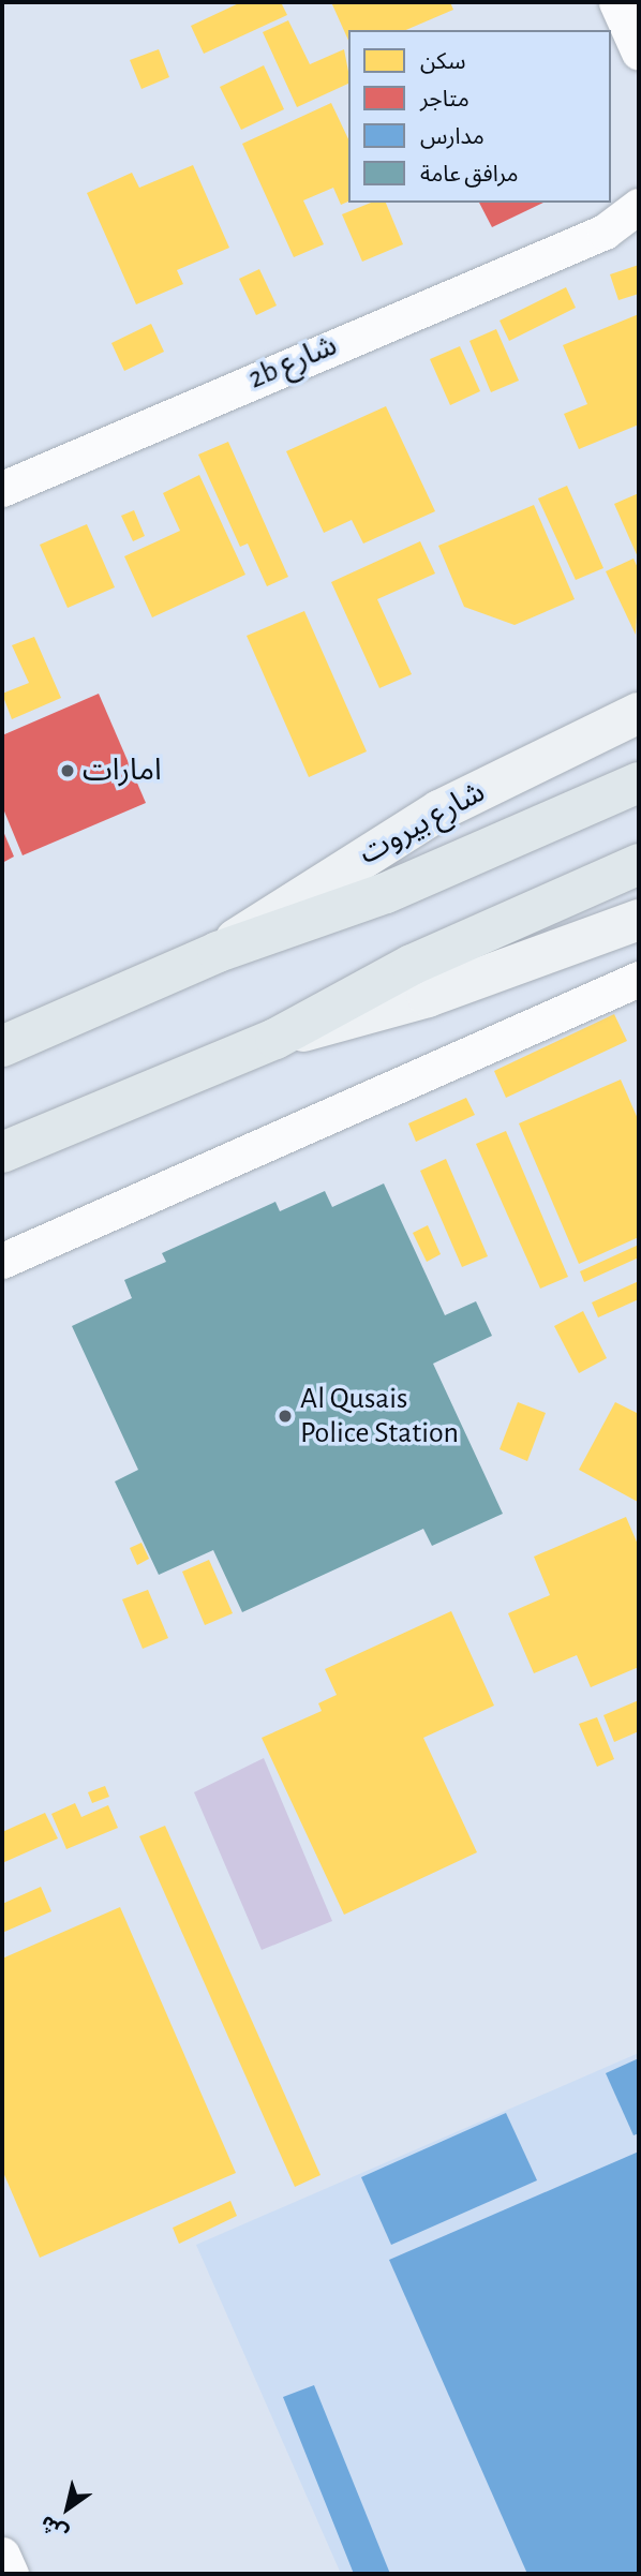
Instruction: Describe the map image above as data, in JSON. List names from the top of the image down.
{
  "streets": {
    "main road": ["شارع بيروت"],
    "street": ["2b شارع"]
  },
  "places": ["امارات", "Al Qusais Police Station"],
  "legend": [
    "سكن",
    "متاجر",
    "مدارس",
    "مرافق عامة"
  ],
  "north": "bottom left"
}
